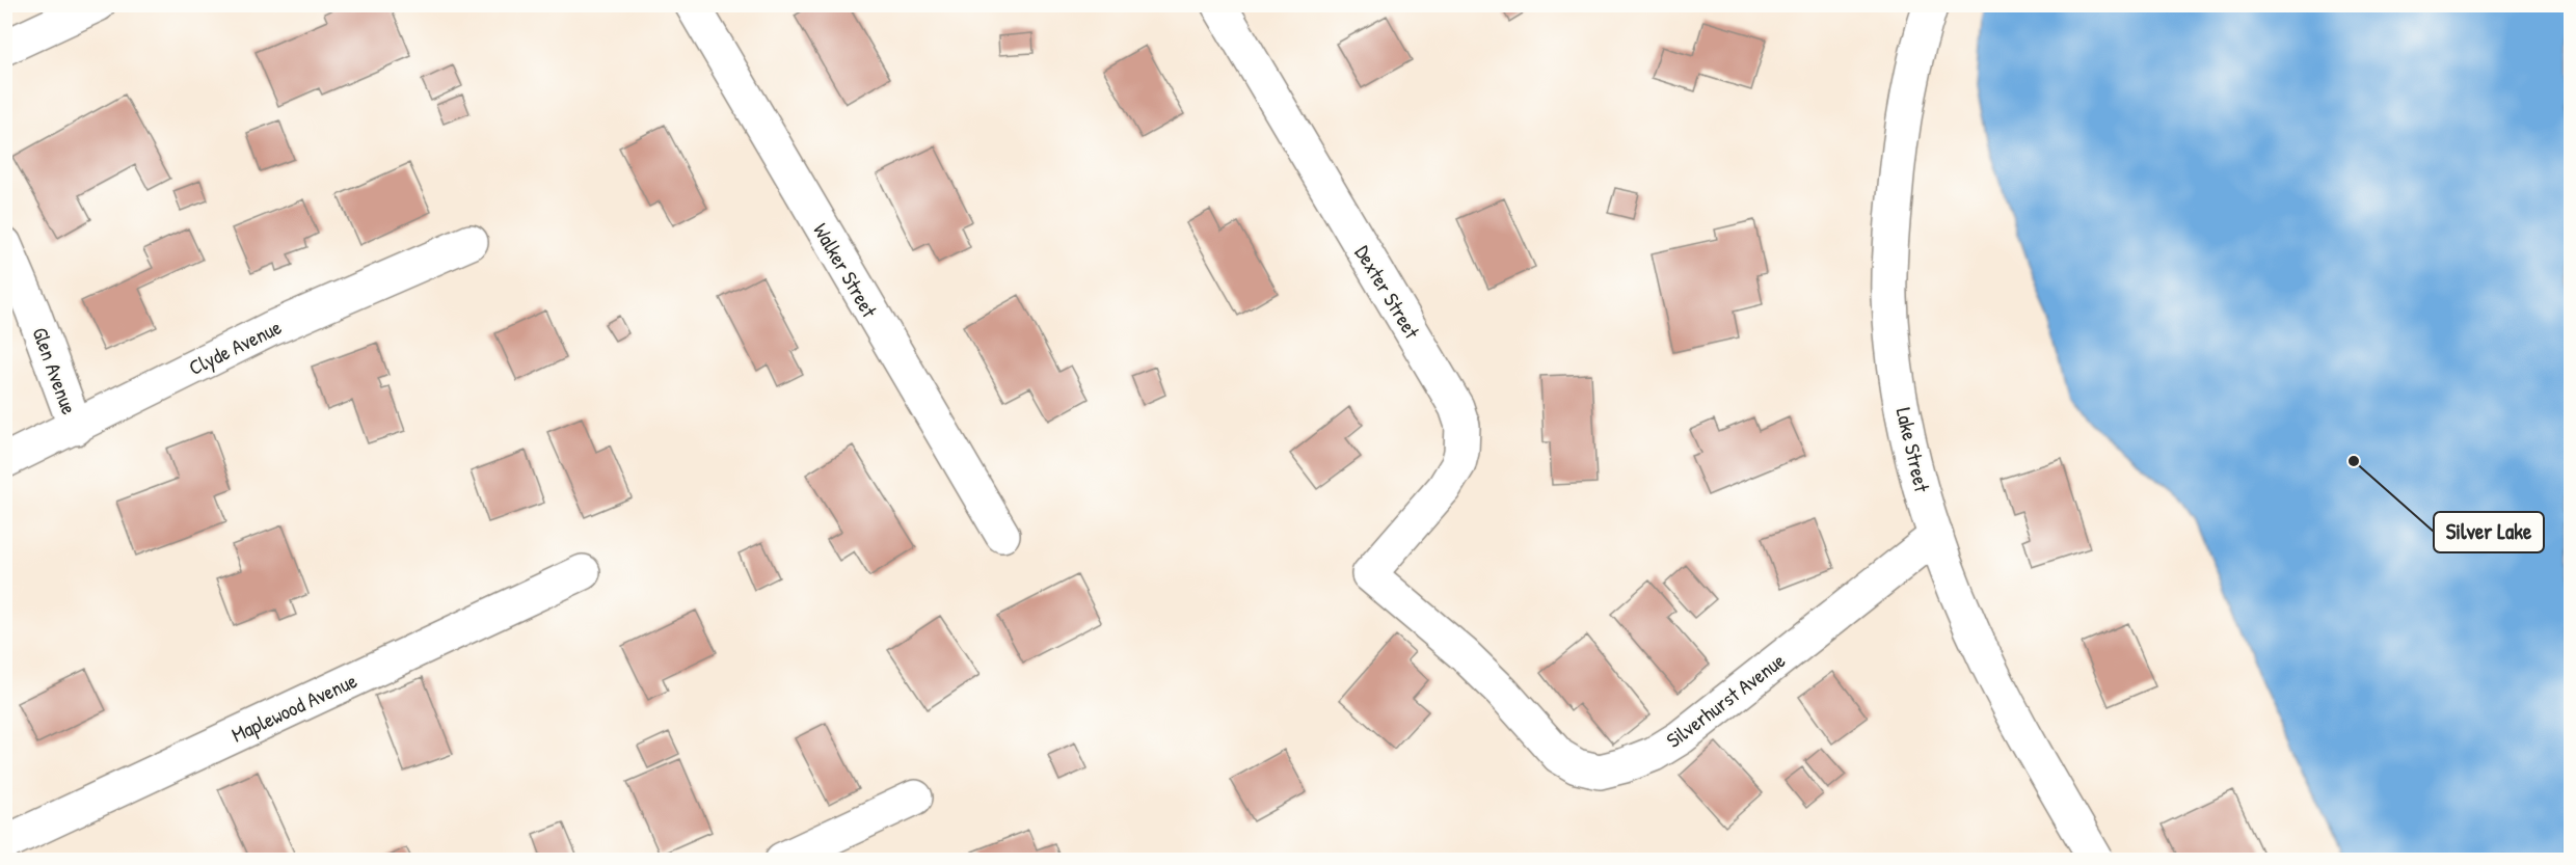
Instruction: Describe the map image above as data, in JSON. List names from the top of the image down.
{
  "streets": {
    "street": [
      "Walker Street",
      "Dexter Street",
      "Clyde Avenue",
      "Glen Avenue",
      "Lake Street",
      "Silverhurst Avenue",
      "Maplewood Avenue"
    ]
  },
  "crossings": [
    ["Dexter Street", "Silverhurst Avenue"],
    ["Clyde Avenue", "Glen Avenue"],
    ["Lake Street", "Silverhurst Avenue"]
  ],
  "places": ["Silver Lake"]
}
